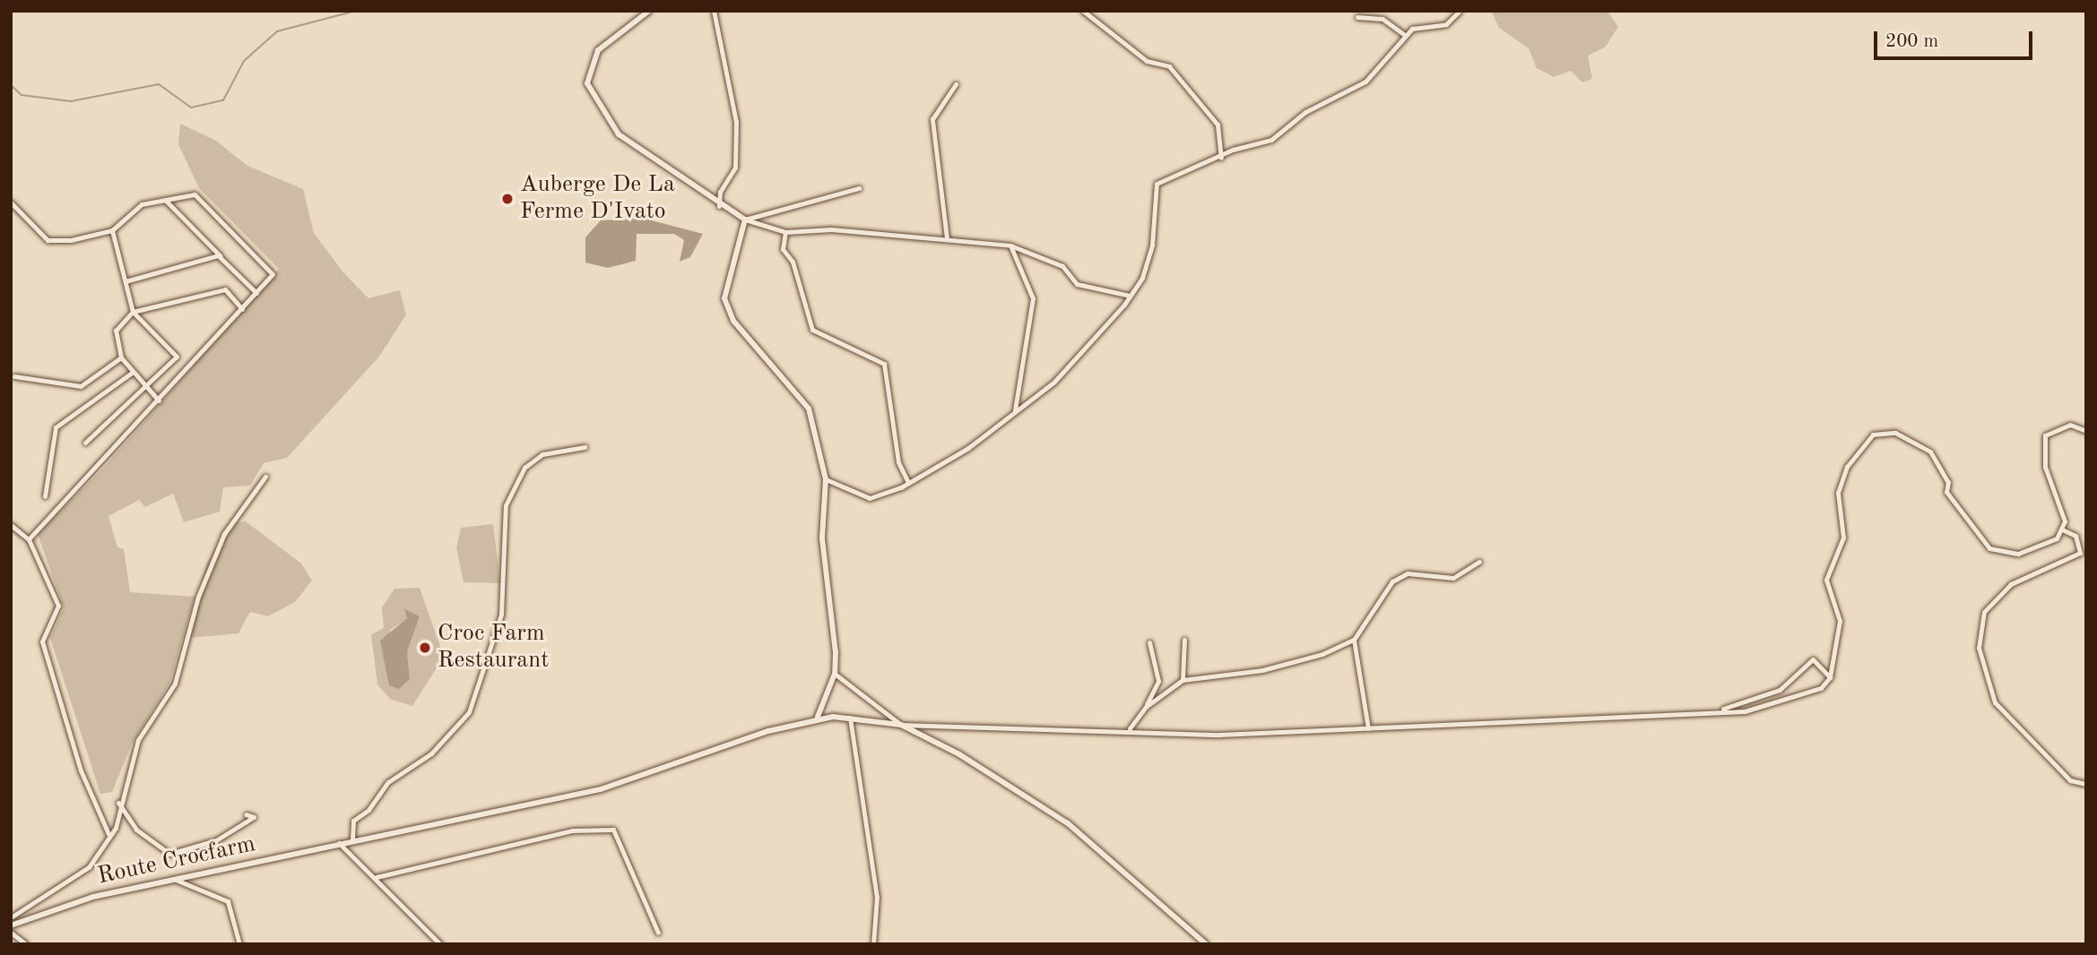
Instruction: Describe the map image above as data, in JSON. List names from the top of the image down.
{
  "streets": {
    "street": ["Route Crocfarm"]
  },
  "places": ["Auberge De La Ferme D'Ivato", "Croc Farm Restaurant"],
  "scale_bar": "200 m"
}
